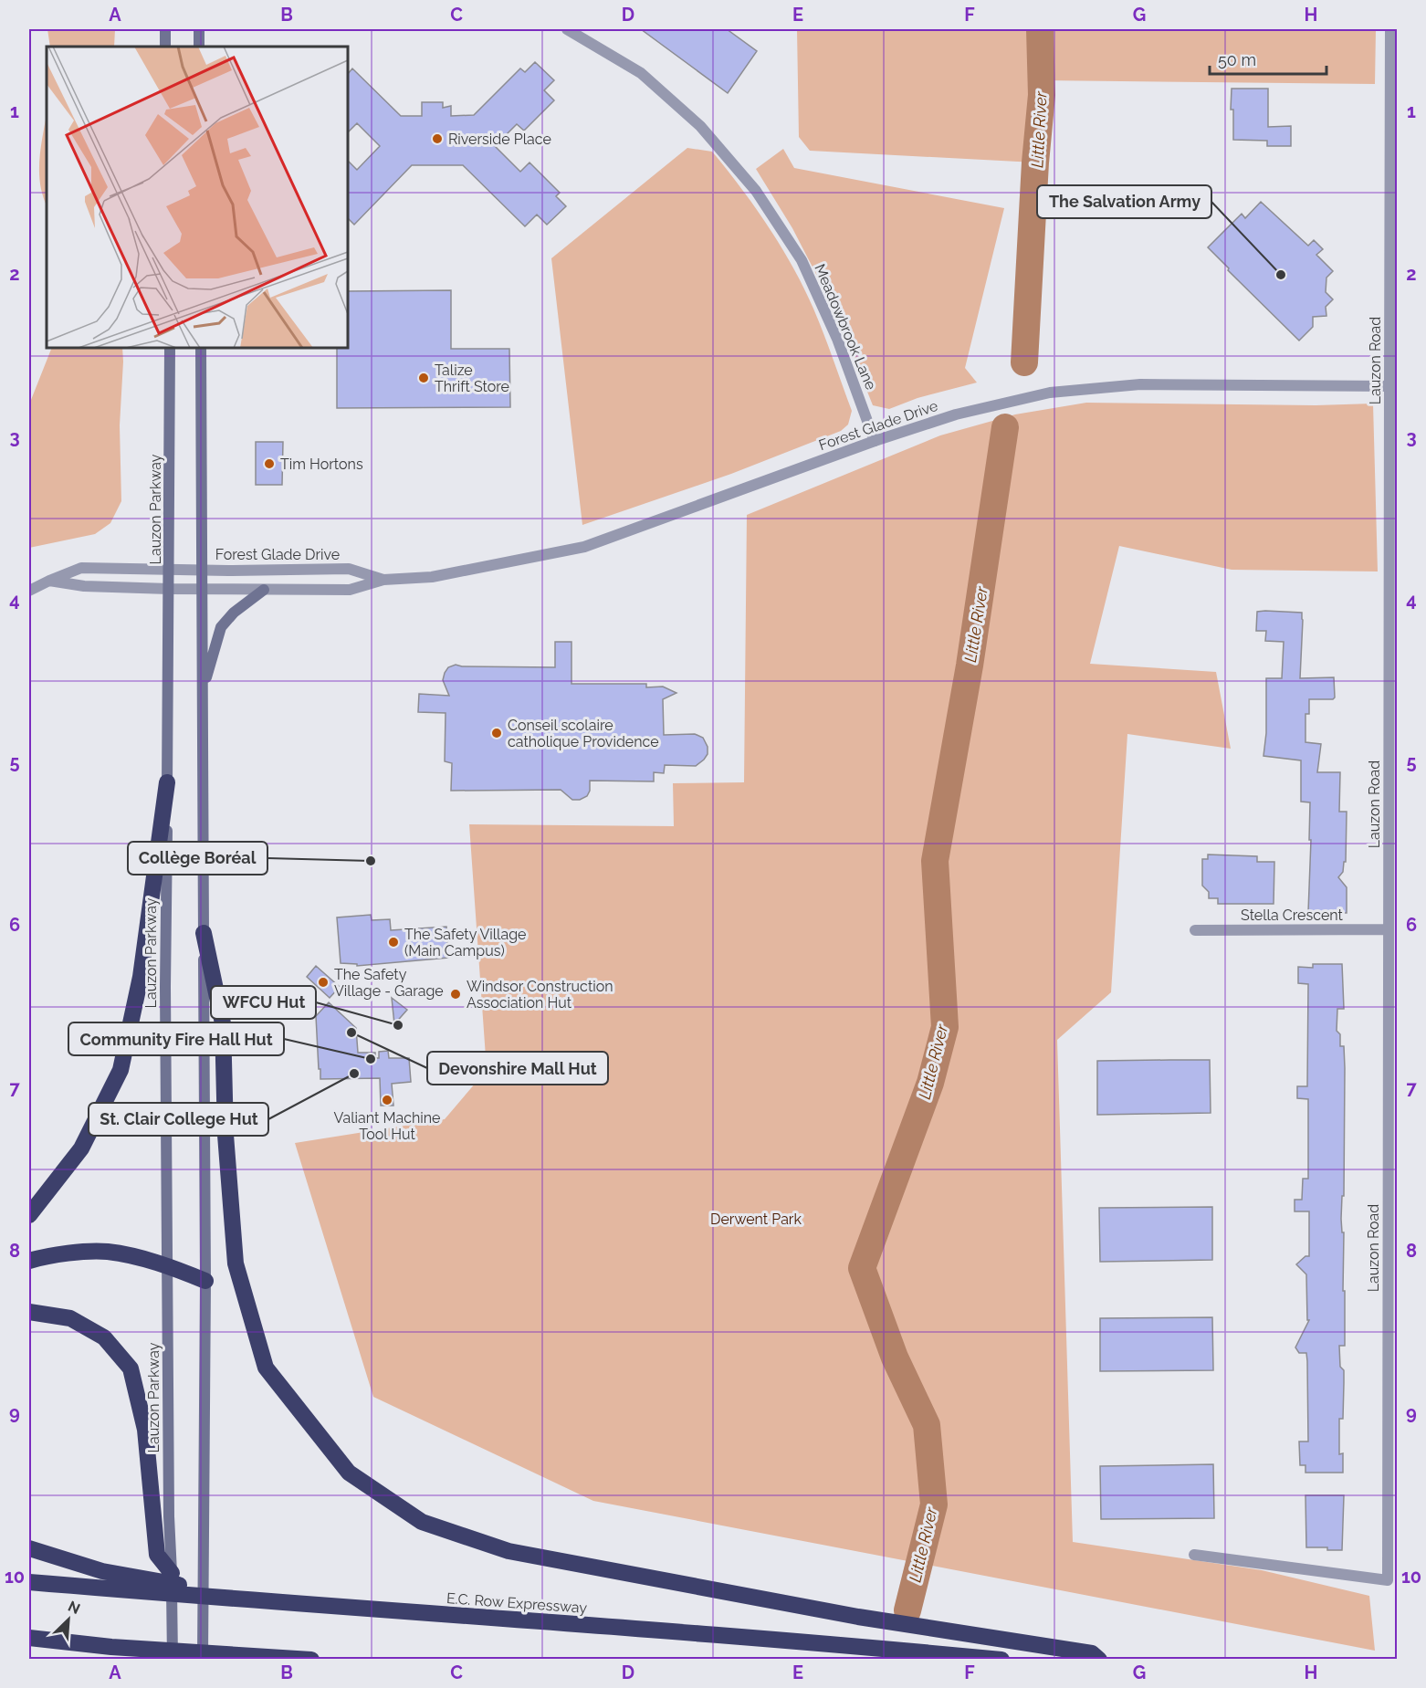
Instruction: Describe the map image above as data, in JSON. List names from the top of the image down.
{
  "streets": {
    "highway": ["E.C. Row Expressway"],
    "main road": ["Lauzon Parkway"],
    "street": [
      "Meadowbrook Lane",
      "Lauzon Road",
      "Forest Glade Drive",
      "Stella Crescent"
    ]
  },
  "crossings": [
    ["Meadowbrook Lane", "Forest Glade Drive"],
    ["Lauzon Road", "Forest Glade Drive"],
    ["Lauzon Road", "Stella Crescent"],
    ["Forest Glade Drive", "Lauzon Parkway"]
  ],
  "water": ["Little River"],
  "parks": ["Derwent Park"],
  "places": [
    "Riverside Place",
    "The Salvation Army",
    "Talize Thrift Store",
    "Tim Hortons",
    "Conseil scolaire catholique Providence",
    "Collège Boréal",
    "The Safety Village (Main Campus)",
    "The Safety Village - Garage",
    "Windsor Construction Association Hut",
    "WFCU Hut",
    "Devonshire Mall Hut",
    "Community Fire Hall Hut",
    "St. Clair College Hut",
    "Valiant Machine Tool Hut"
  ],
  "scale_bar": "50 m",
  "north": "top right",
  "grid": {
    "columns": [
      "A",
      "B",
      "C",
      "D",
      "E",
      "F",
      "G",
      "H"
    ],
    "rows": [
      "1",
      "2",
      "3",
      "4",
      "5",
      "6",
      "7",
      "8",
      "9",
      "10"
    ]
  }
}
